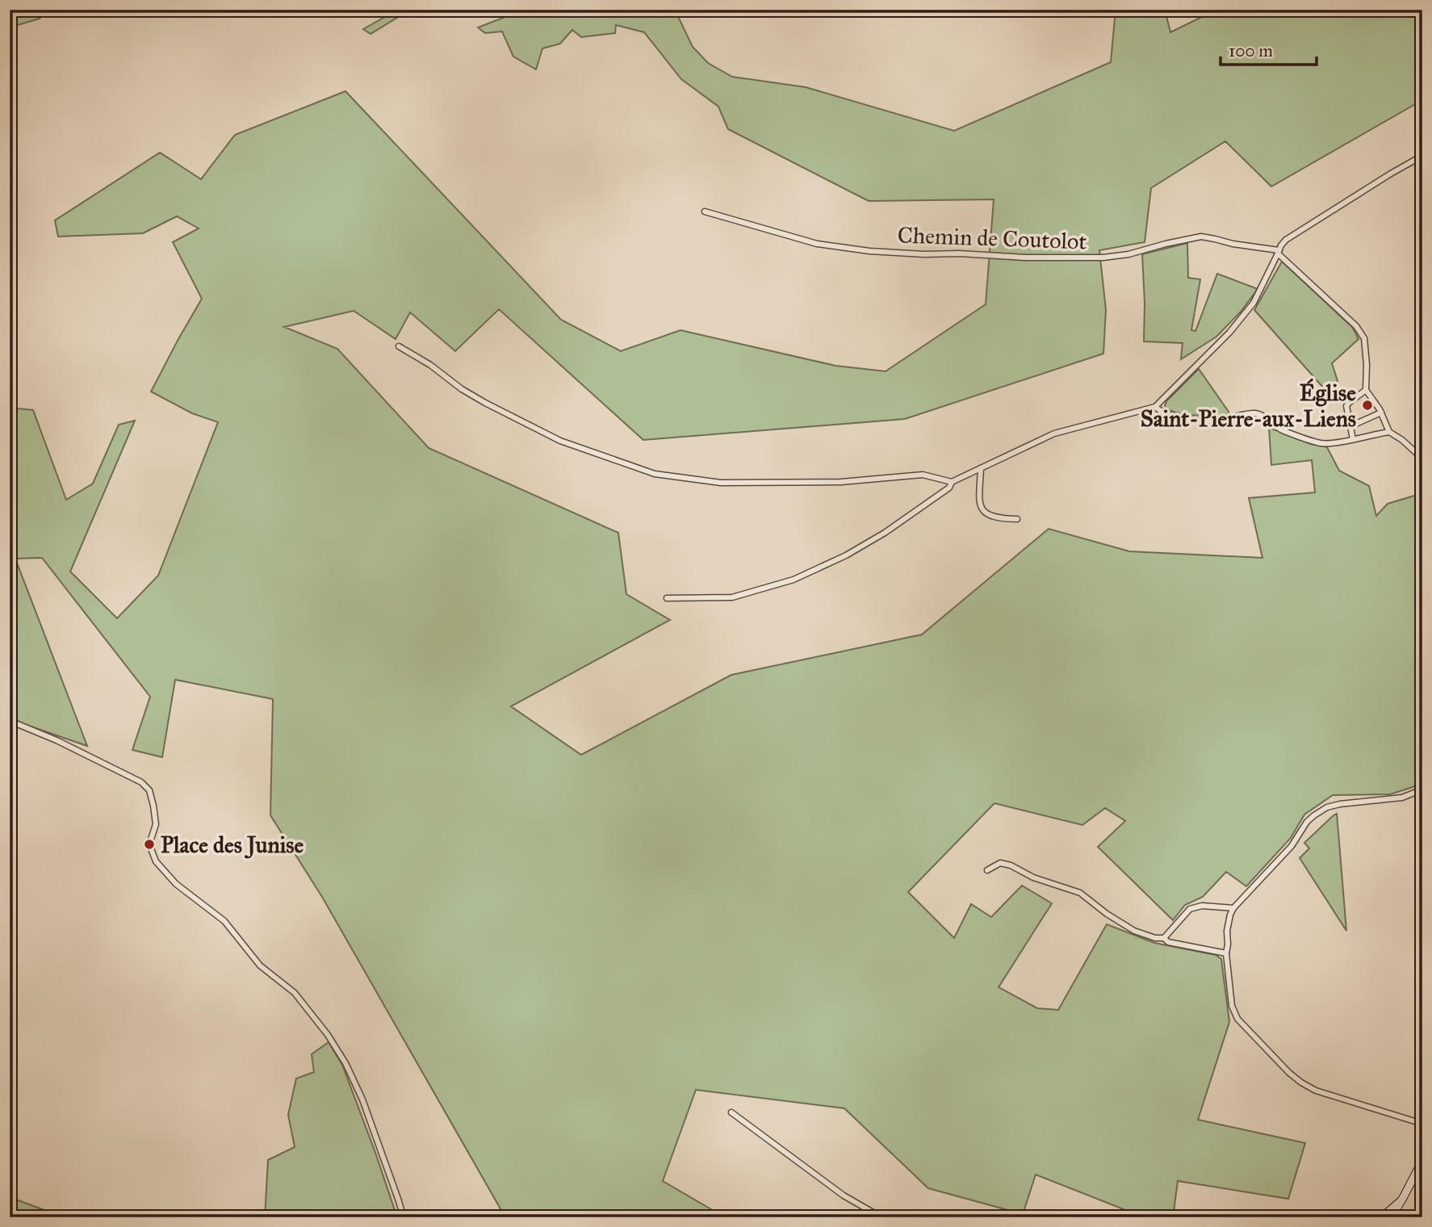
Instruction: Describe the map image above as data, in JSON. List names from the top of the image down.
{
  "streets": {
    "street": ["Chemin de Coutolot"]
  },
  "places": ["Église Saint-Pierre-aux-Liens", "Place des Junise"],
  "scale_bar": "100 m"
}
